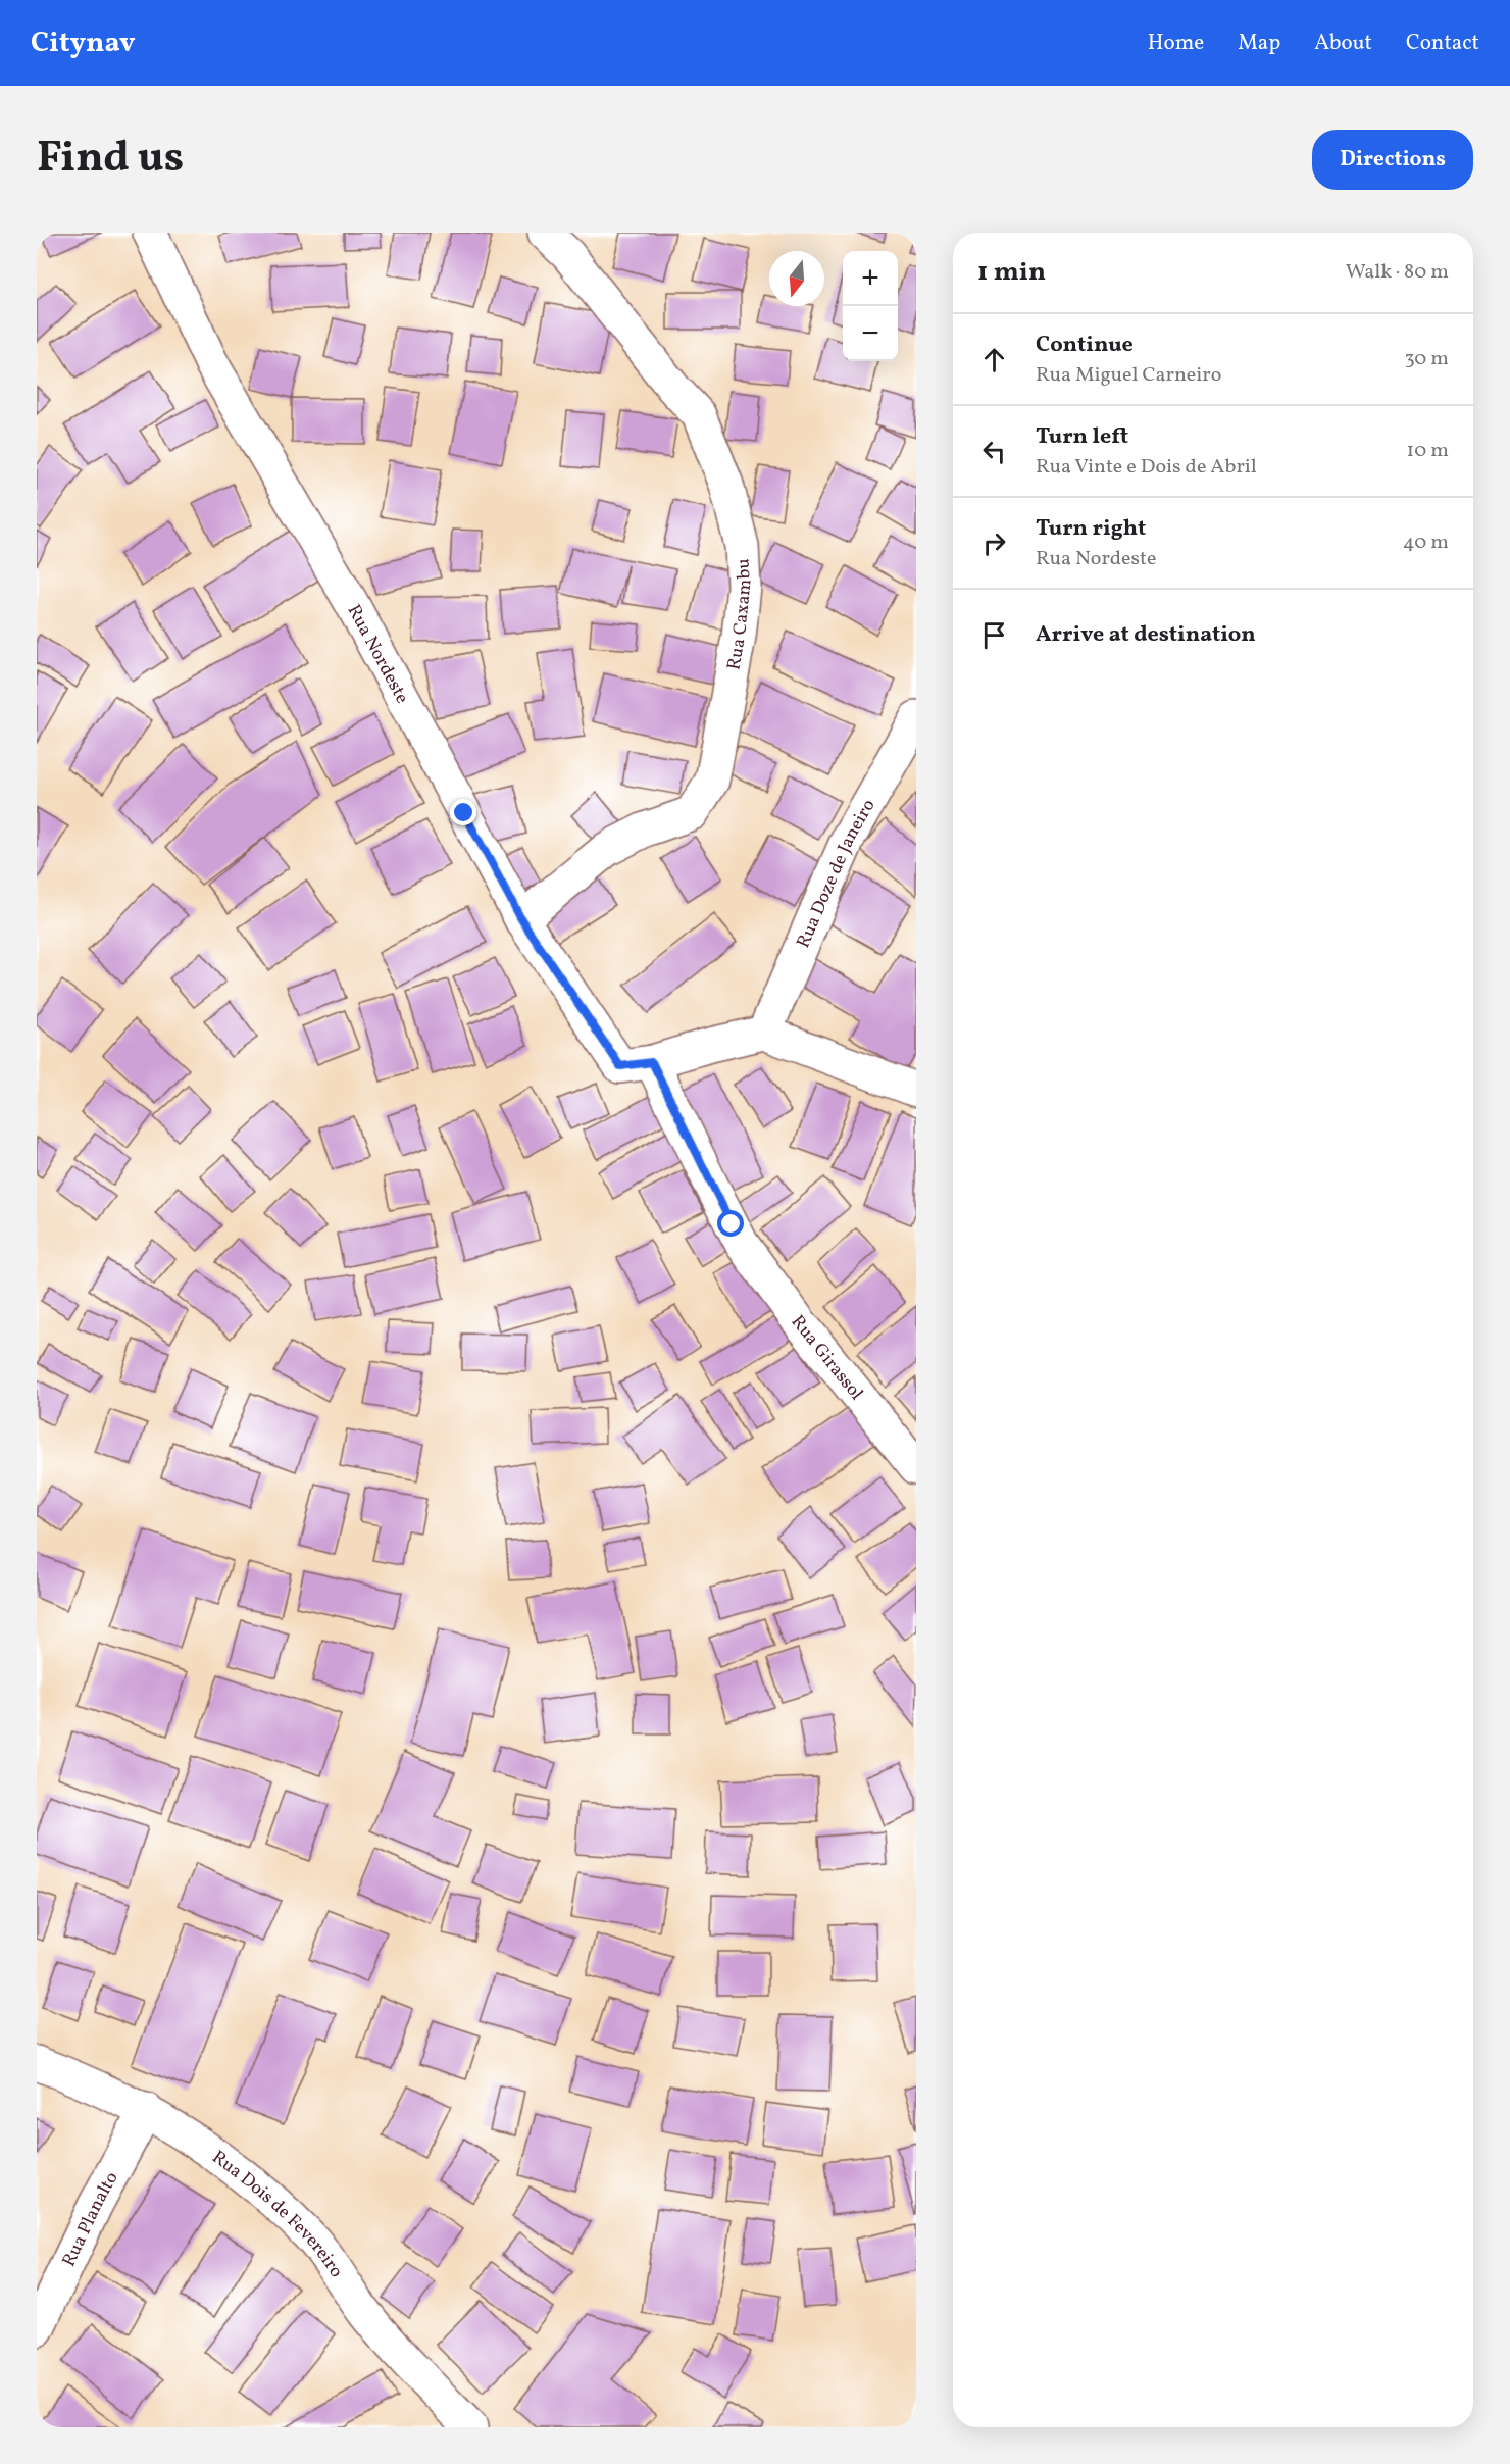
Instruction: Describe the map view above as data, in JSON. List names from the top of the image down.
{
  "streets": {
    "street": [
      "Rua Caxambu",
      "Rua Nordeste",
      "Rua Doze de Janeiro",
      "Rua Girassol",
      "Rua Dois de Fevereiro",
      "Rua Planalto"
    ]
  },
  "crossings": [
    ["Rua Caxambu", "Rua Nordeste"],
    ["Rua Nordeste", "Rua Girassol"],
    ["Rua Dois de Fevereiro", "Rua Planalto"]
  ],
  "north": "bottom",
  "page": {
    "header": "Citynav",
    "nav": [
      "Home",
      "Map",
      "About",
      "Contact"
    ],
    "title": "Find us",
    "buttons": "Directions",
    "heading": ["1 min", "Walk · 80 m"],
    "map_buttons": ["+", "−"],
    "list": [
      ["Continue", "Rua Miguel Carneiro", "30 m"],
      ["Turn left", "Rua Vinte e Dois de Abril", "10 m"],
      ["Turn right", "Rua Nordeste", "40 m"],
      "Arrive at destination"
    ]
  }
}
